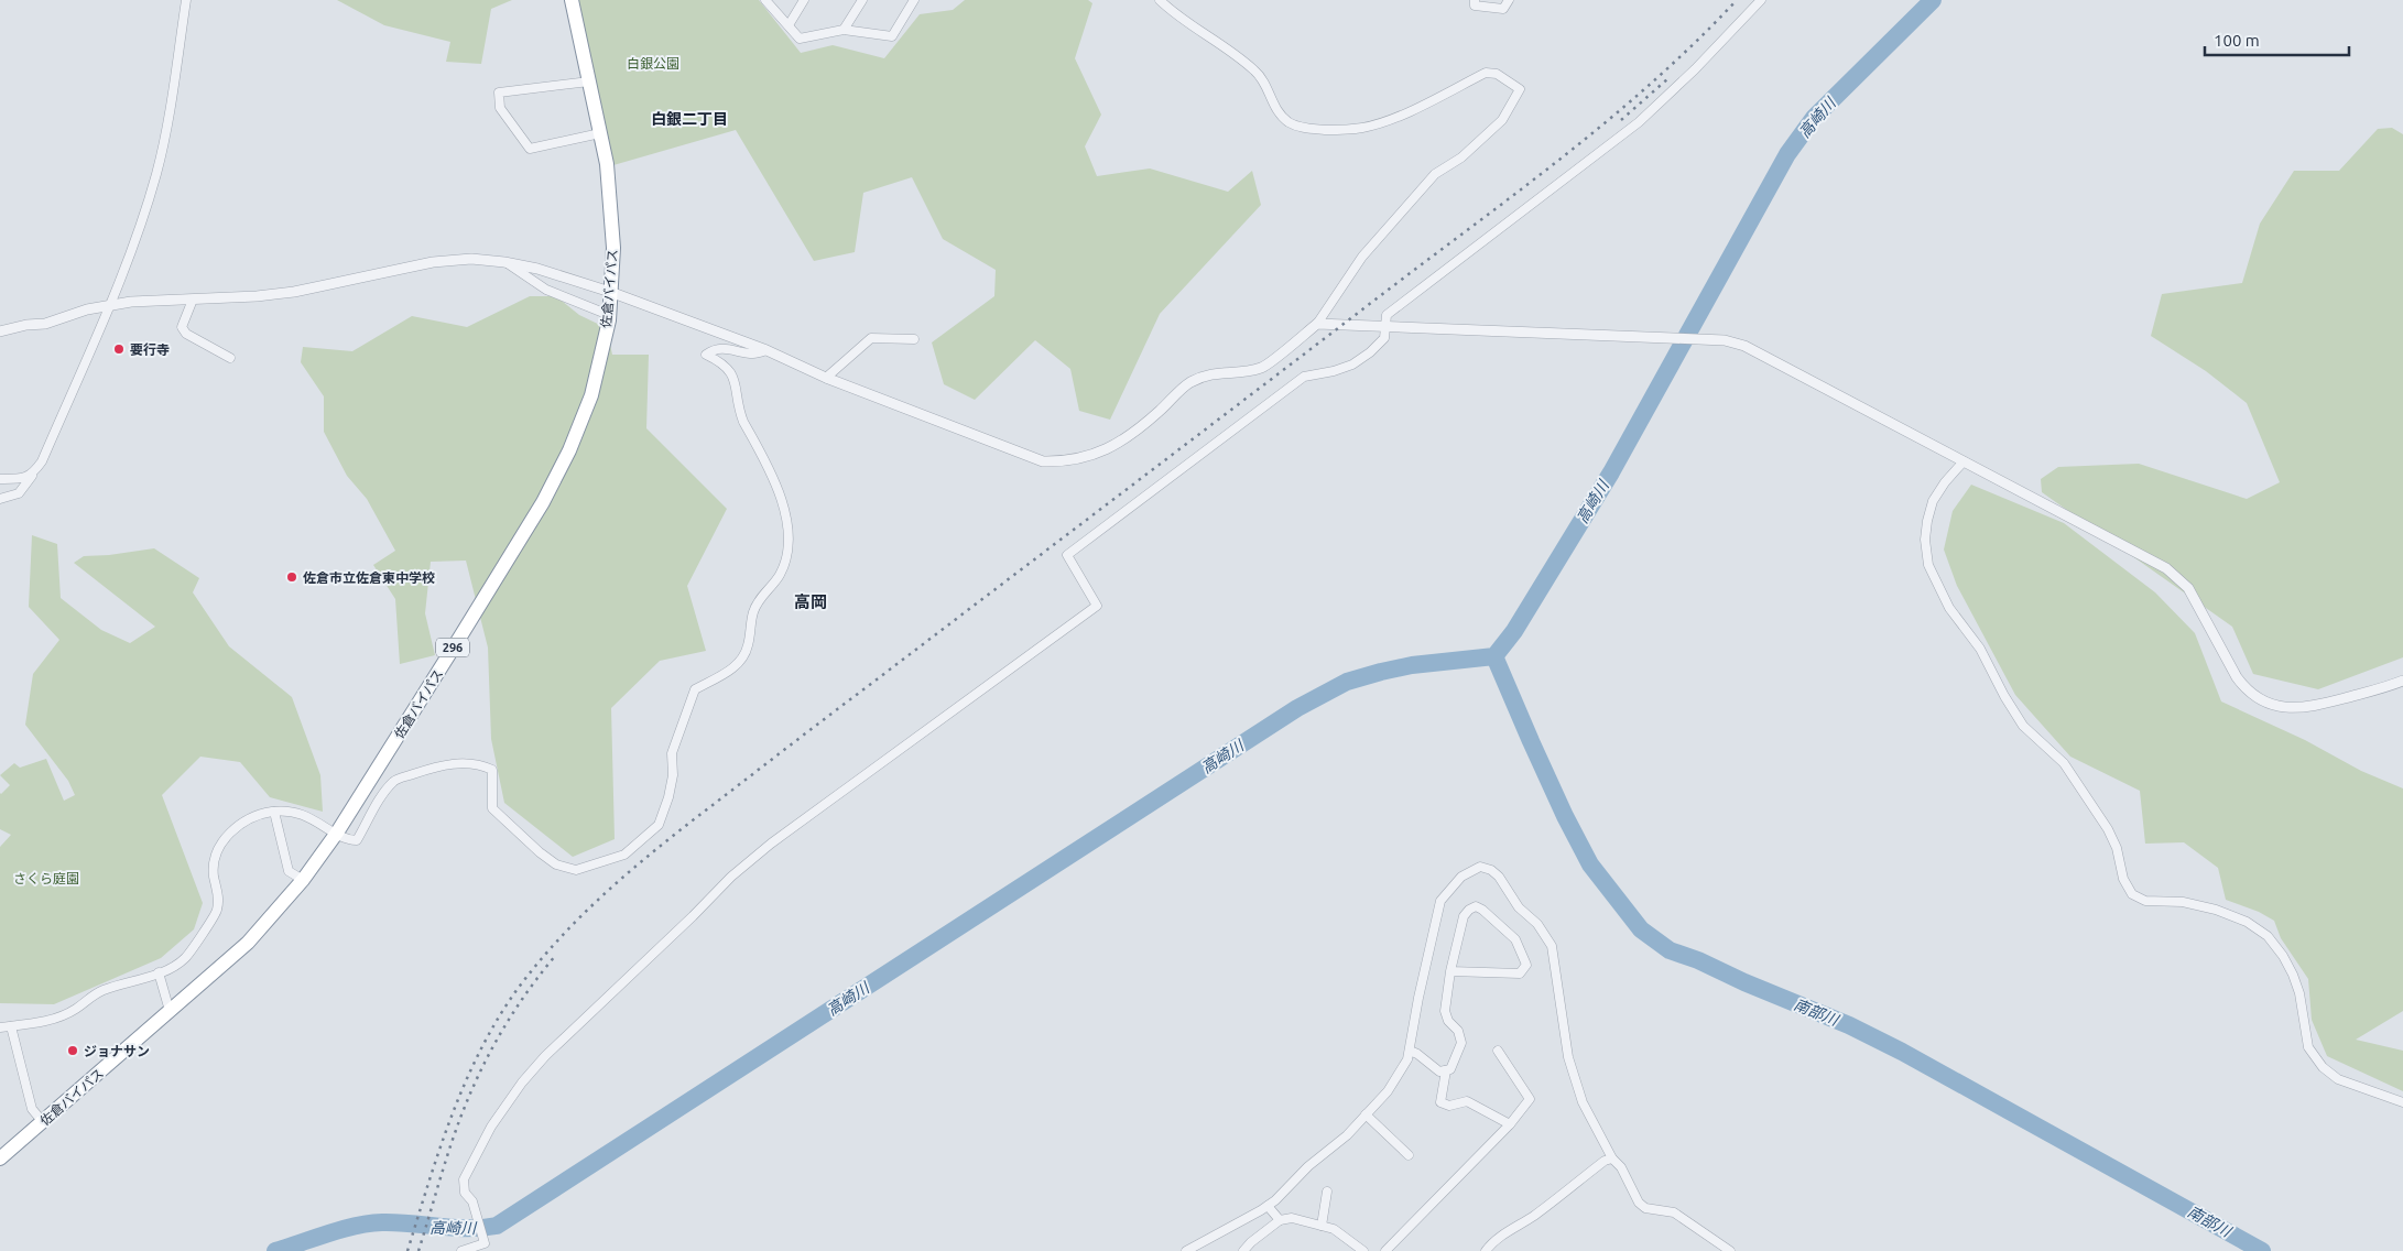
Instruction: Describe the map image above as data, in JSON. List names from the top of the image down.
{
  "streets": {
    "highway": ["佐倉バイパス", "296"]
  },
  "districts": ["白銀二丁目", "高岡"],
  "water": ["高崎川", "南部川"],
  "parks": ["白銀公園", "さくら庭園"],
  "places": ["要行寺", "佐倉市立佐倉東中学校", "ジョナサン"],
  "scale_bar": "100 m"
}
